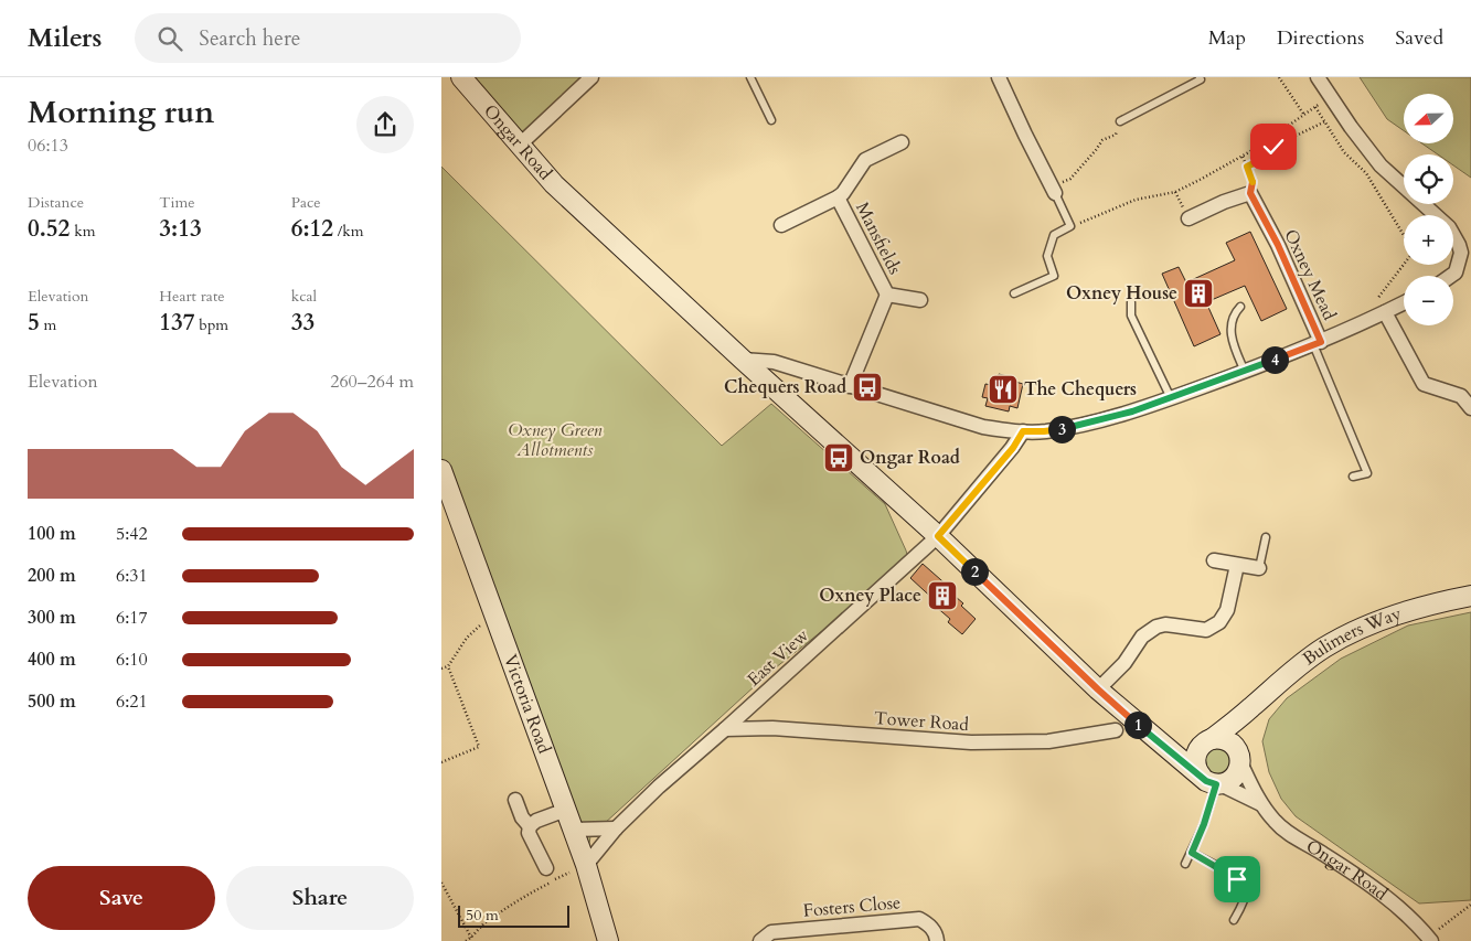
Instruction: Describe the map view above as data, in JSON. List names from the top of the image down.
{
  "streets": {
    "street": [
      "Ongar Road",
      "Mansfields",
      "Oxney Mead",
      "Bulimers Way",
      "East View",
      "Victoria Road",
      "Tower Road",
      "Fosters Close"
    ]
  },
  "crossings": [
    ["Ongar Road", "Bulimers Way"],
    ["Ongar Road", "East View"],
    ["East View", "Victoria Road"],
    ["East View", "Tower Road"]
  ],
  "parks": ["Oxney Green Allotments"],
  "places": {
    "building": ["Oxney House", "Oxney Place"],
    "bus stop": ["Chequers Road", "Ongar Road"],
    "restaurant": ["The Chequers"]
  },
  "scale_bar": "50 m",
  "north": "left",
  "page": {
    "header": "Milers",
    "search": "Search here",
    "nav": ["Map", "Directions", "Saved"],
    "heading": ["Morning run", "06:13"],
    "map_buttons": ["+", "−"],
    "stats": [
      ["Distance", "0.52 km"],
      ["Time", "3:13"],
      ["Pace", "6:12 /km"],
      ["Elevation", "5 m"],
      ["Heart rate", "137 bpm"],
      ["kcal", "33"]
    ],
    "pins": [
      "4",
      "3",
      "2",
      "1"
    ],
    "chart": ["Elevation", "260–264 m"],
    "list": [
      {
        "name": "100 m",
        "note": "5:42"
      },
      {
        "name": "200 m",
        "note": "6:31"
      },
      {
        "name": "300 m",
        "note": "6:17"
      },
      {
        "name": "400 m",
        "note": "6:10"
      },
      {
        "name": "500 m",
        "note": "6:21"
      }
    ],
    "buttons": ["Save", "Share"],
    "scale": "50 m"
  }
}
